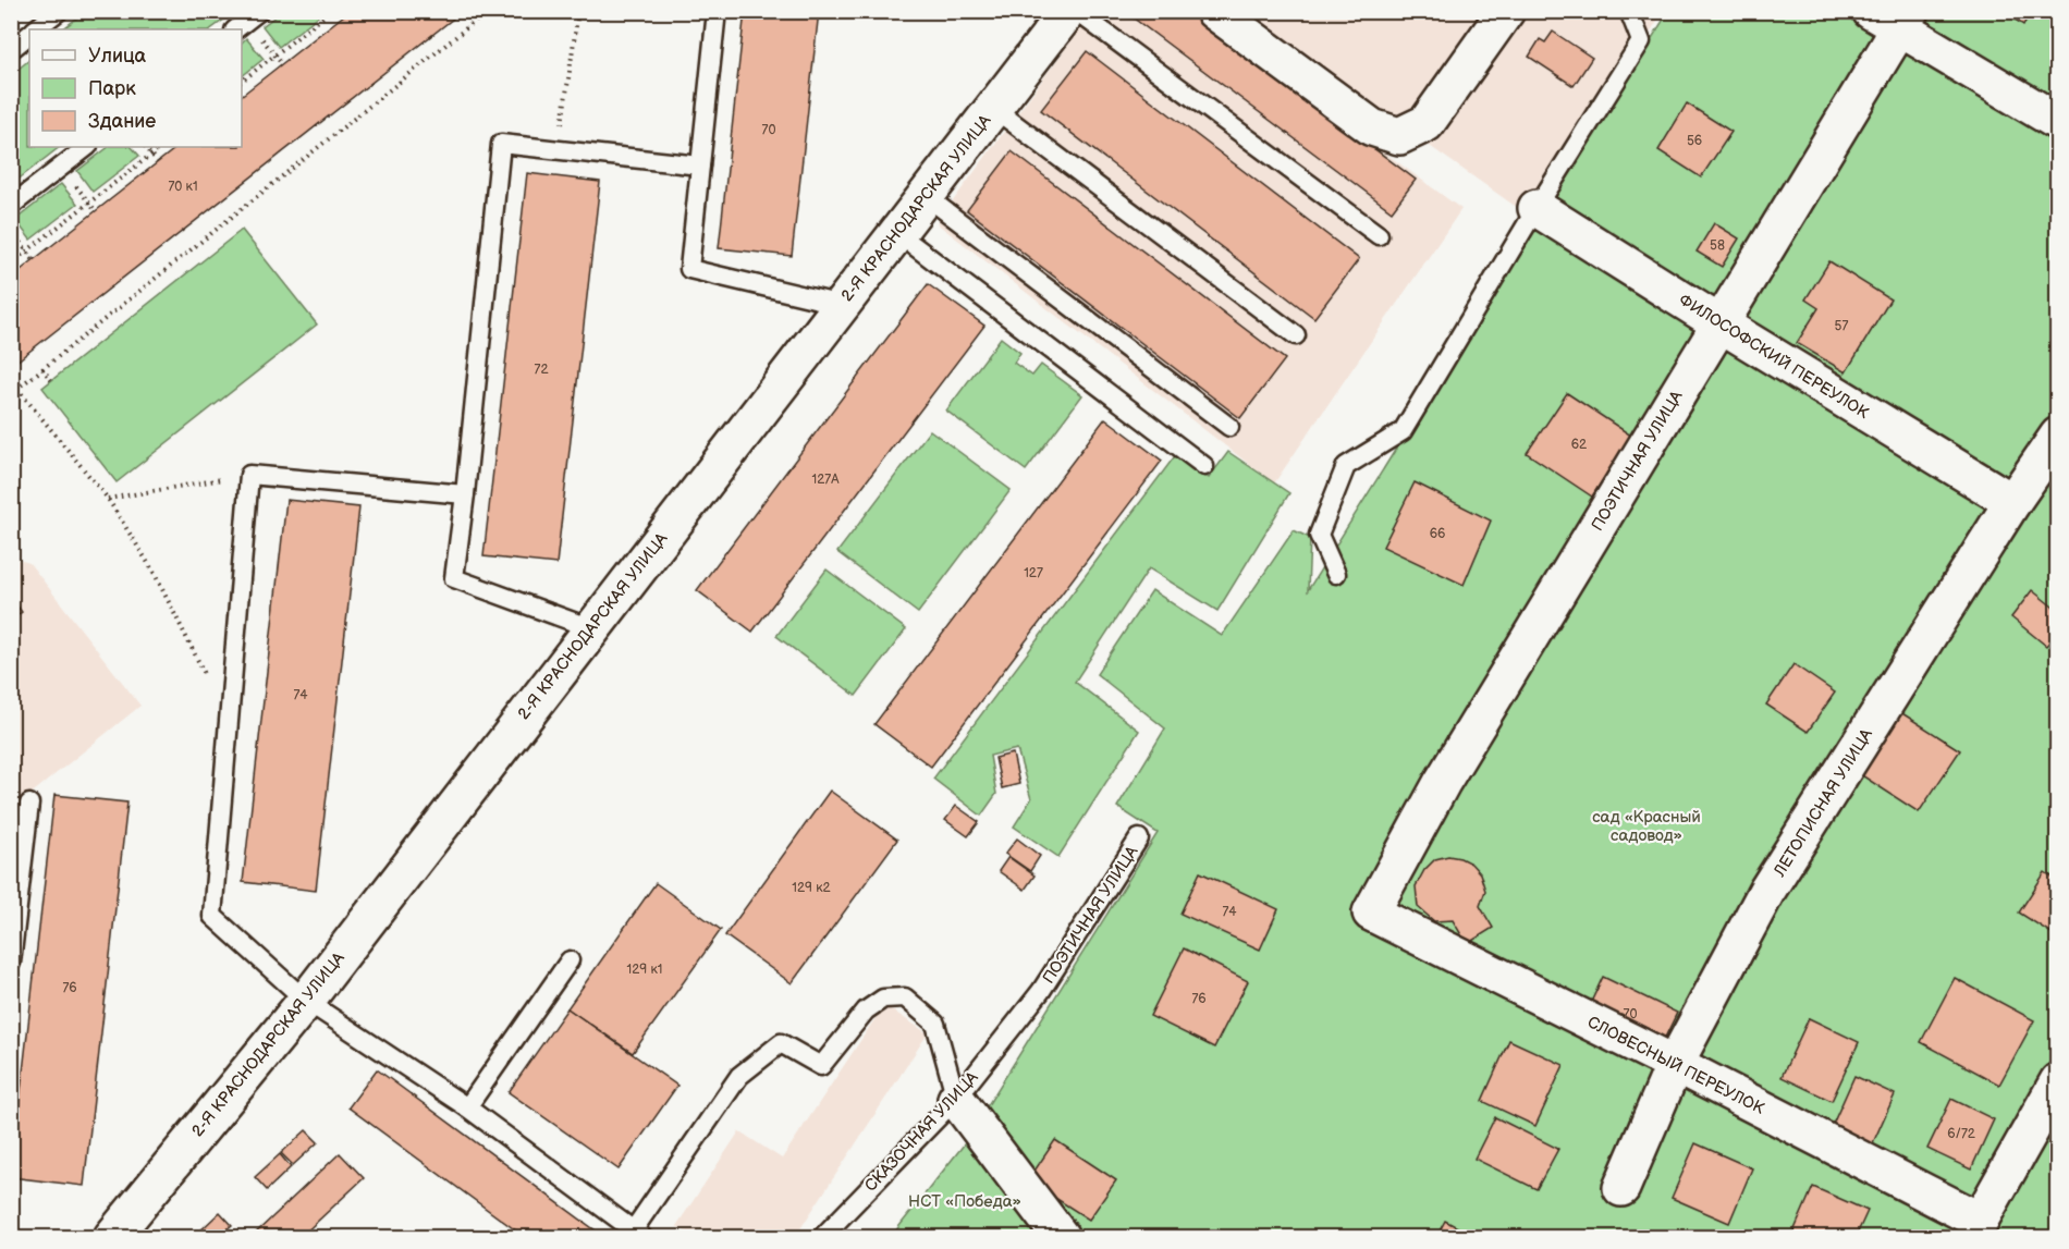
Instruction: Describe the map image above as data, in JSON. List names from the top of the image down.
{
  "streets": {
    "street": [
      "2-Я КРАСНОДАРСКАЯ УЛИЦА",
      "ФИЛОСОФСКИЙ ПЕРЕУЛОК",
      "ПОЭТИЧНАЯ УЛИЦА",
      "ЛЕТОПИСНАЯ УЛИЦА",
      "СЛОВЕСНЫЙ ПЕРЕУЛОК"
    ],
    "lane": ["СКАЗОЧНАЯ УЛИЦА"]
  },
  "crossings": [
    ["ФИЛОСОФСКИЙ ПЕРЕУЛОК", "ПОЭТИЧНАЯ УЛИЦА"],
    ["ФИЛОСОФСКИЙ ПЕРЕУЛОК", "ЛЕТОПИСНАЯ УЛИЦА"],
    ["ПОЭТИЧНАЯ УЛИЦА", "СЛОВЕСНЫЙ ПЕРЕУЛОК"],
    ["ПОЭТИЧНАЯ УЛИЦА", "СКАЗОЧНАЯ УЛИЦА"],
    ["ЛЕТОПИСНАЯ УЛИЦА", "СЛОВЕСНЫЙ ПЕРЕУЛОК"]
  ],
  "parks": ["сад «Красный садовод»", "НСТ «Победа»"],
  "house_numbers": [
    "70",
    "56",
    "70 к1",
    "58",
    "57",
    "72",
    "62",
    "127А",
    "66",
    "127",
    "74",
    "129 к2",
    "74",
    "129 к1",
    "76",
    "76",
    "70",
    "6/72"
  ],
  "legend": ["Улица", "Парк", "Здание"]
}
